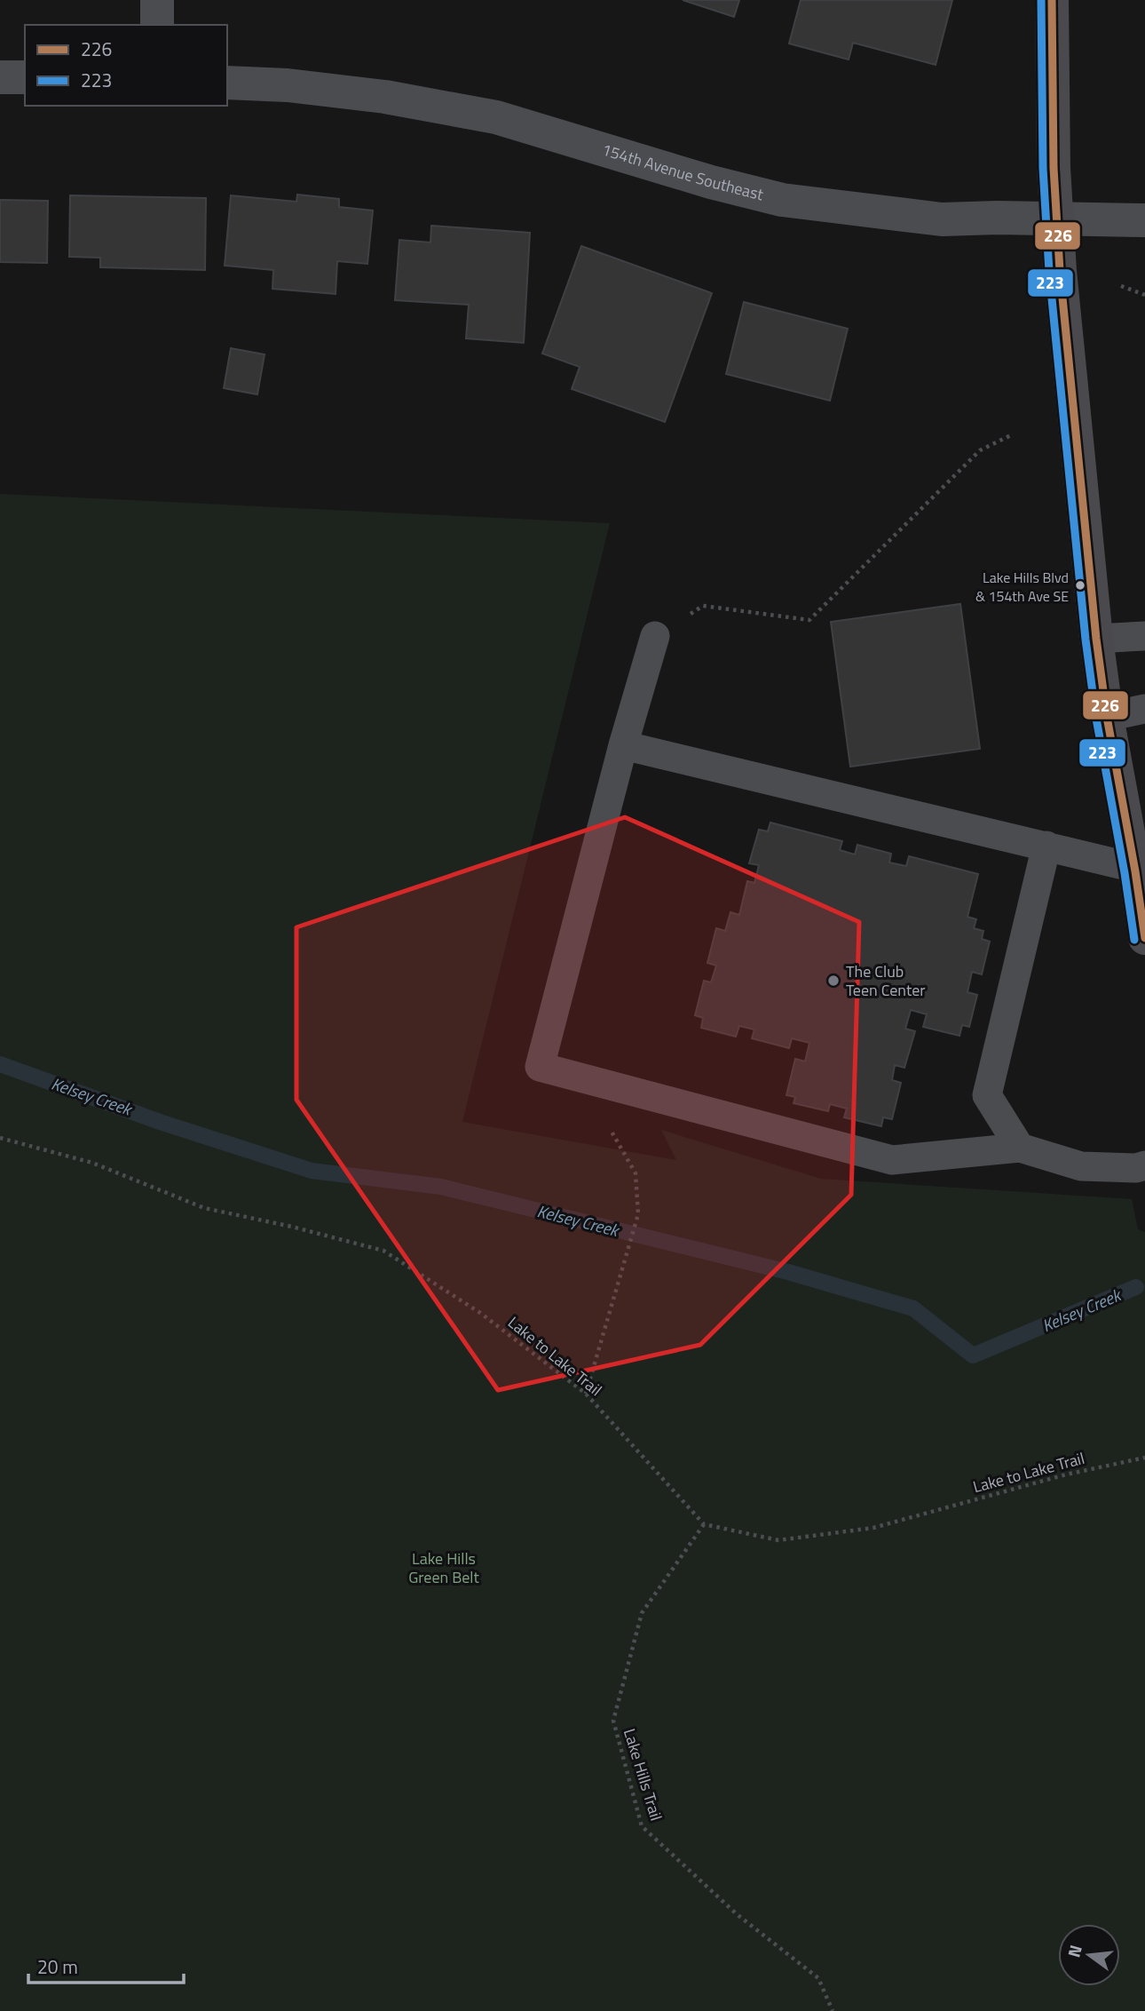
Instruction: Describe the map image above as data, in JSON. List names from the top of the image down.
{
  "streets": {
    "street": ["154th Avenue Southeast"],
    "path": ["Lake to Lake Trail", "Lake Hills Trail"]
  },
  "crossings": [
    ["Lake to Lake Trail", "Lake Hills Trail"]
  ],
  "water": ["Kelsey Creek"],
  "parks": ["Lake Hills Green Belt"],
  "places": ["Lake Hills Blvd & 154th Ave SE", "The Club Teen Center"],
  "lines": ["transit line 226", "transit line 223"],
  "legend": ["226", "223"],
  "scale_bar": "20 m",
  "north": "left"
}
